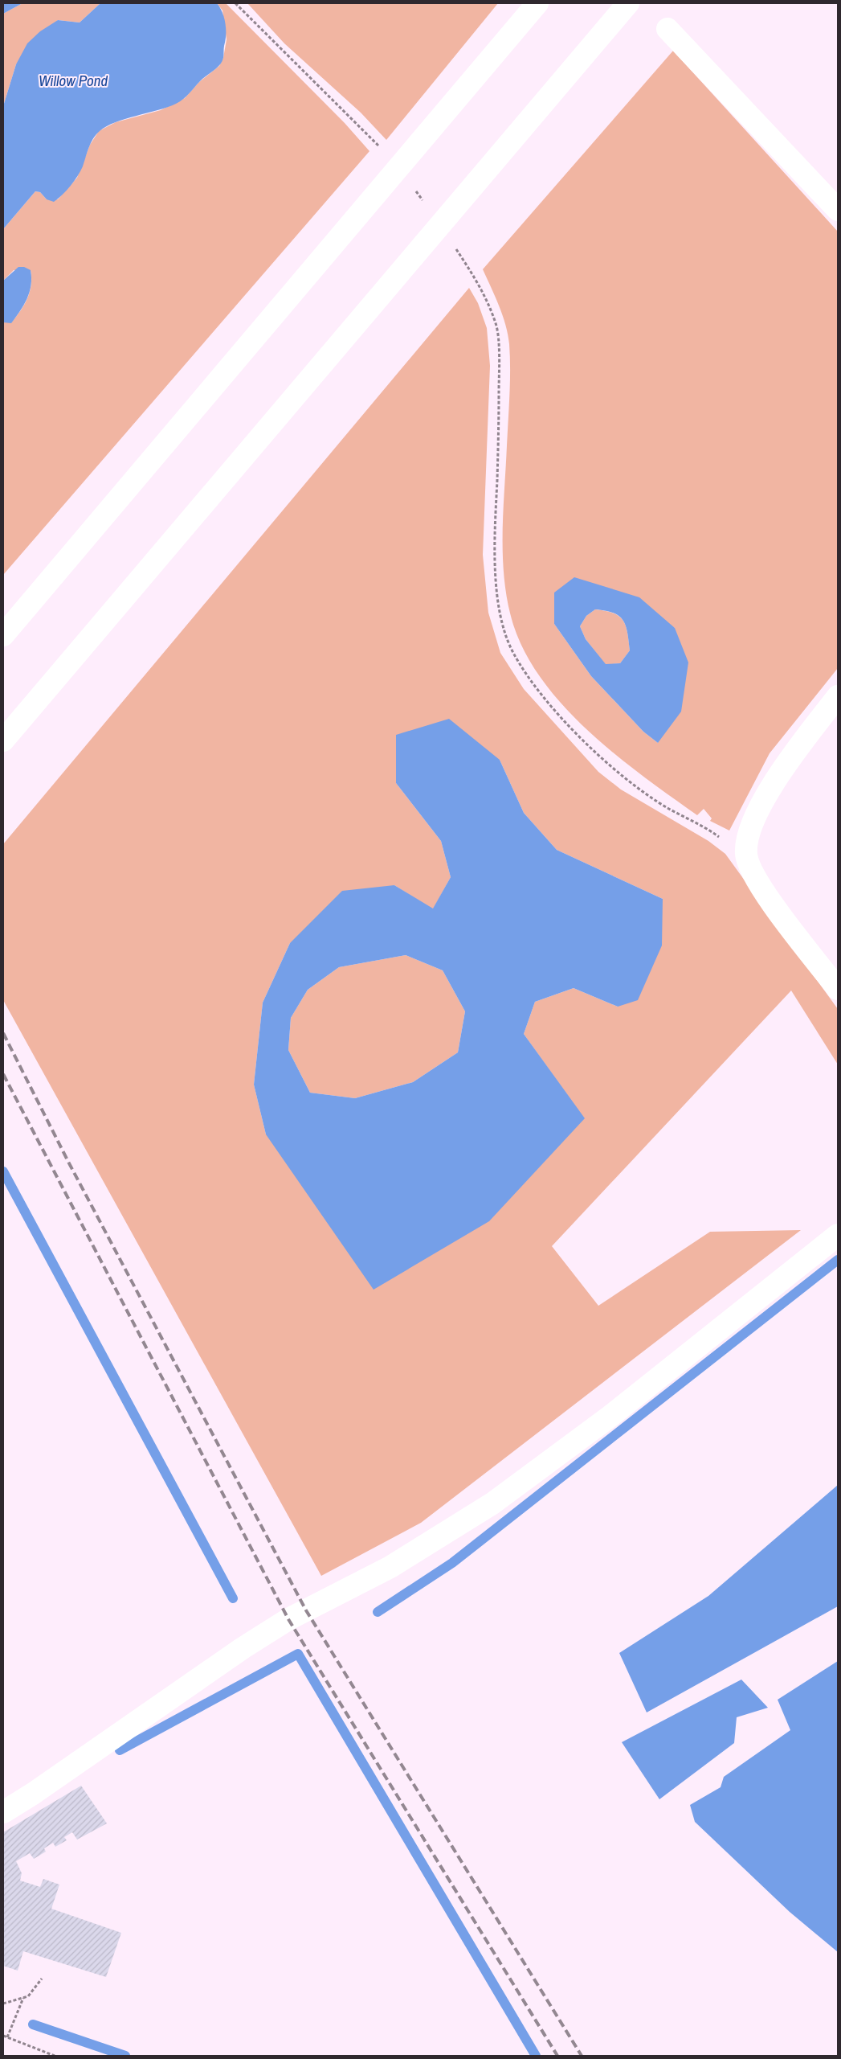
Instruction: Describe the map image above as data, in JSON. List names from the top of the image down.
{
  "water": ["Willow Pond"]
}
